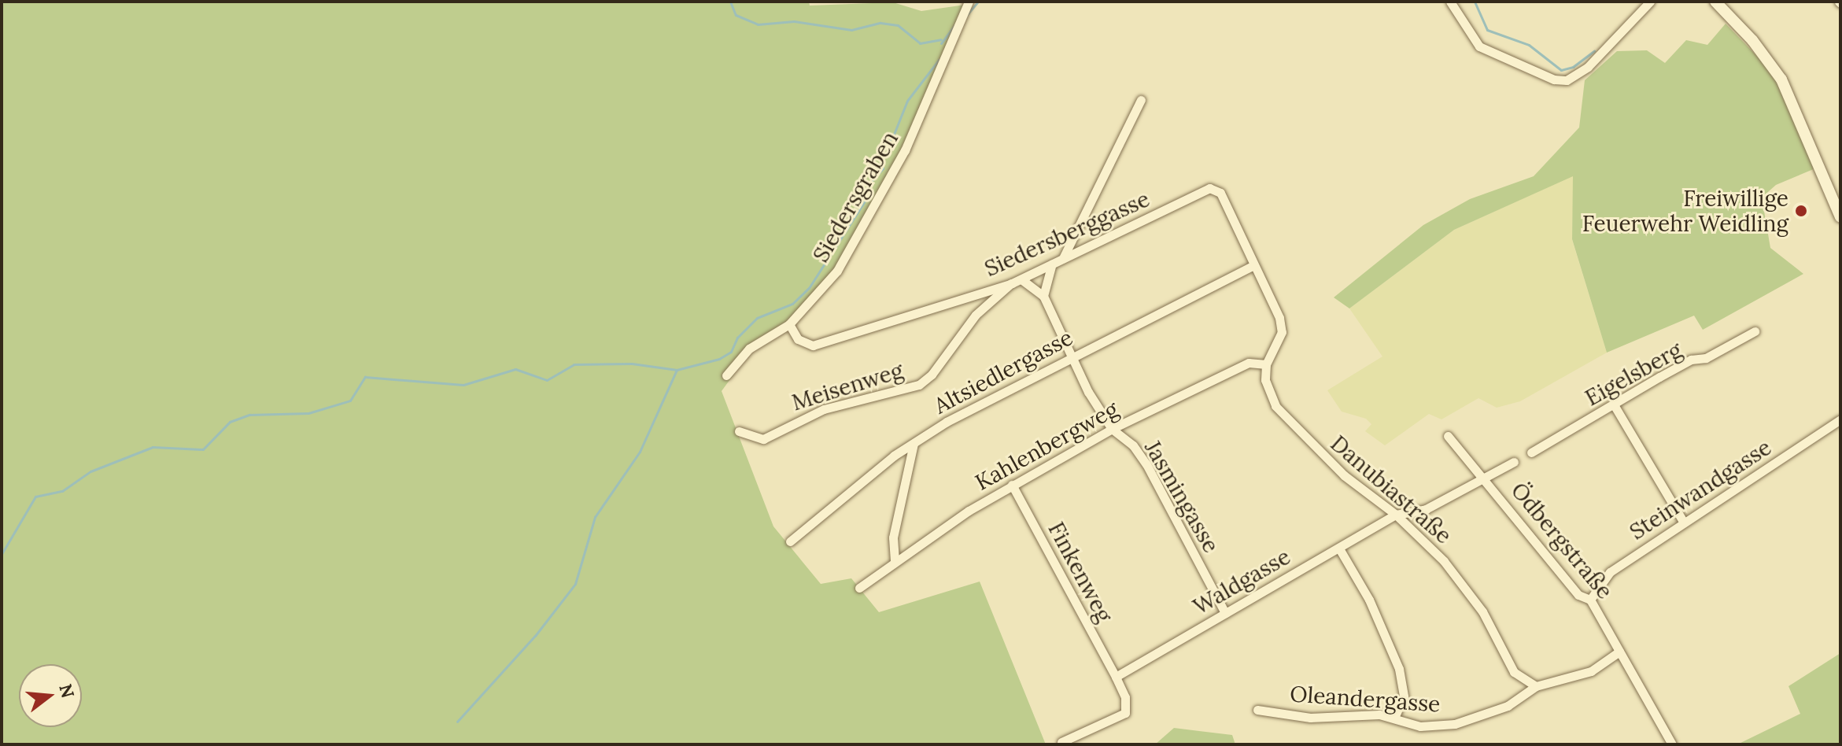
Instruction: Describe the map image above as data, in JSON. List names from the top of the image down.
{
  "streets": {
    "street": [
      "Siedersgraben",
      "Siedersberggasse",
      "Altsiedlergasse",
      "Eigelsberg",
      "Meisenweg",
      "Kahlenbergweg",
      "Danubiastraße",
      "Steinwandgasse",
      "Jasmingasse",
      "Ödbergstraße",
      "Finkenweg",
      "Waldgasse",
      "Oleandergasse"
    ]
  },
  "crossings": [
    ["Siedersgraben", "Siedersberggasse"],
    ["Siedersberggasse", "Altsiedlergasse"],
    ["Siedersberggasse", "Meisenweg"],
    ["Siedersberggasse", "Jasmingasse"],
    ["Altsiedlergasse", "Jasmingasse"],
    ["Kahlenbergweg", "Danubiastraße"],
    ["Kahlenbergweg", "Jasmingasse"],
    ["Kahlenbergweg", "Finkenweg"],
    ["Danubiastraße", "Waldgasse"],
    ["Danubiastraße", "Oleandergasse"],
    ["Steinwandgasse", "Ödbergstraße"],
    ["Jasmingasse", "Waldgasse"],
    ["Ödbergstraße", "Waldgasse"],
    ["Finkenweg", "Waldgasse"]
  ],
  "places": ["Freiwillige Feuerwehr Weidling"],
  "north": "right"
}
